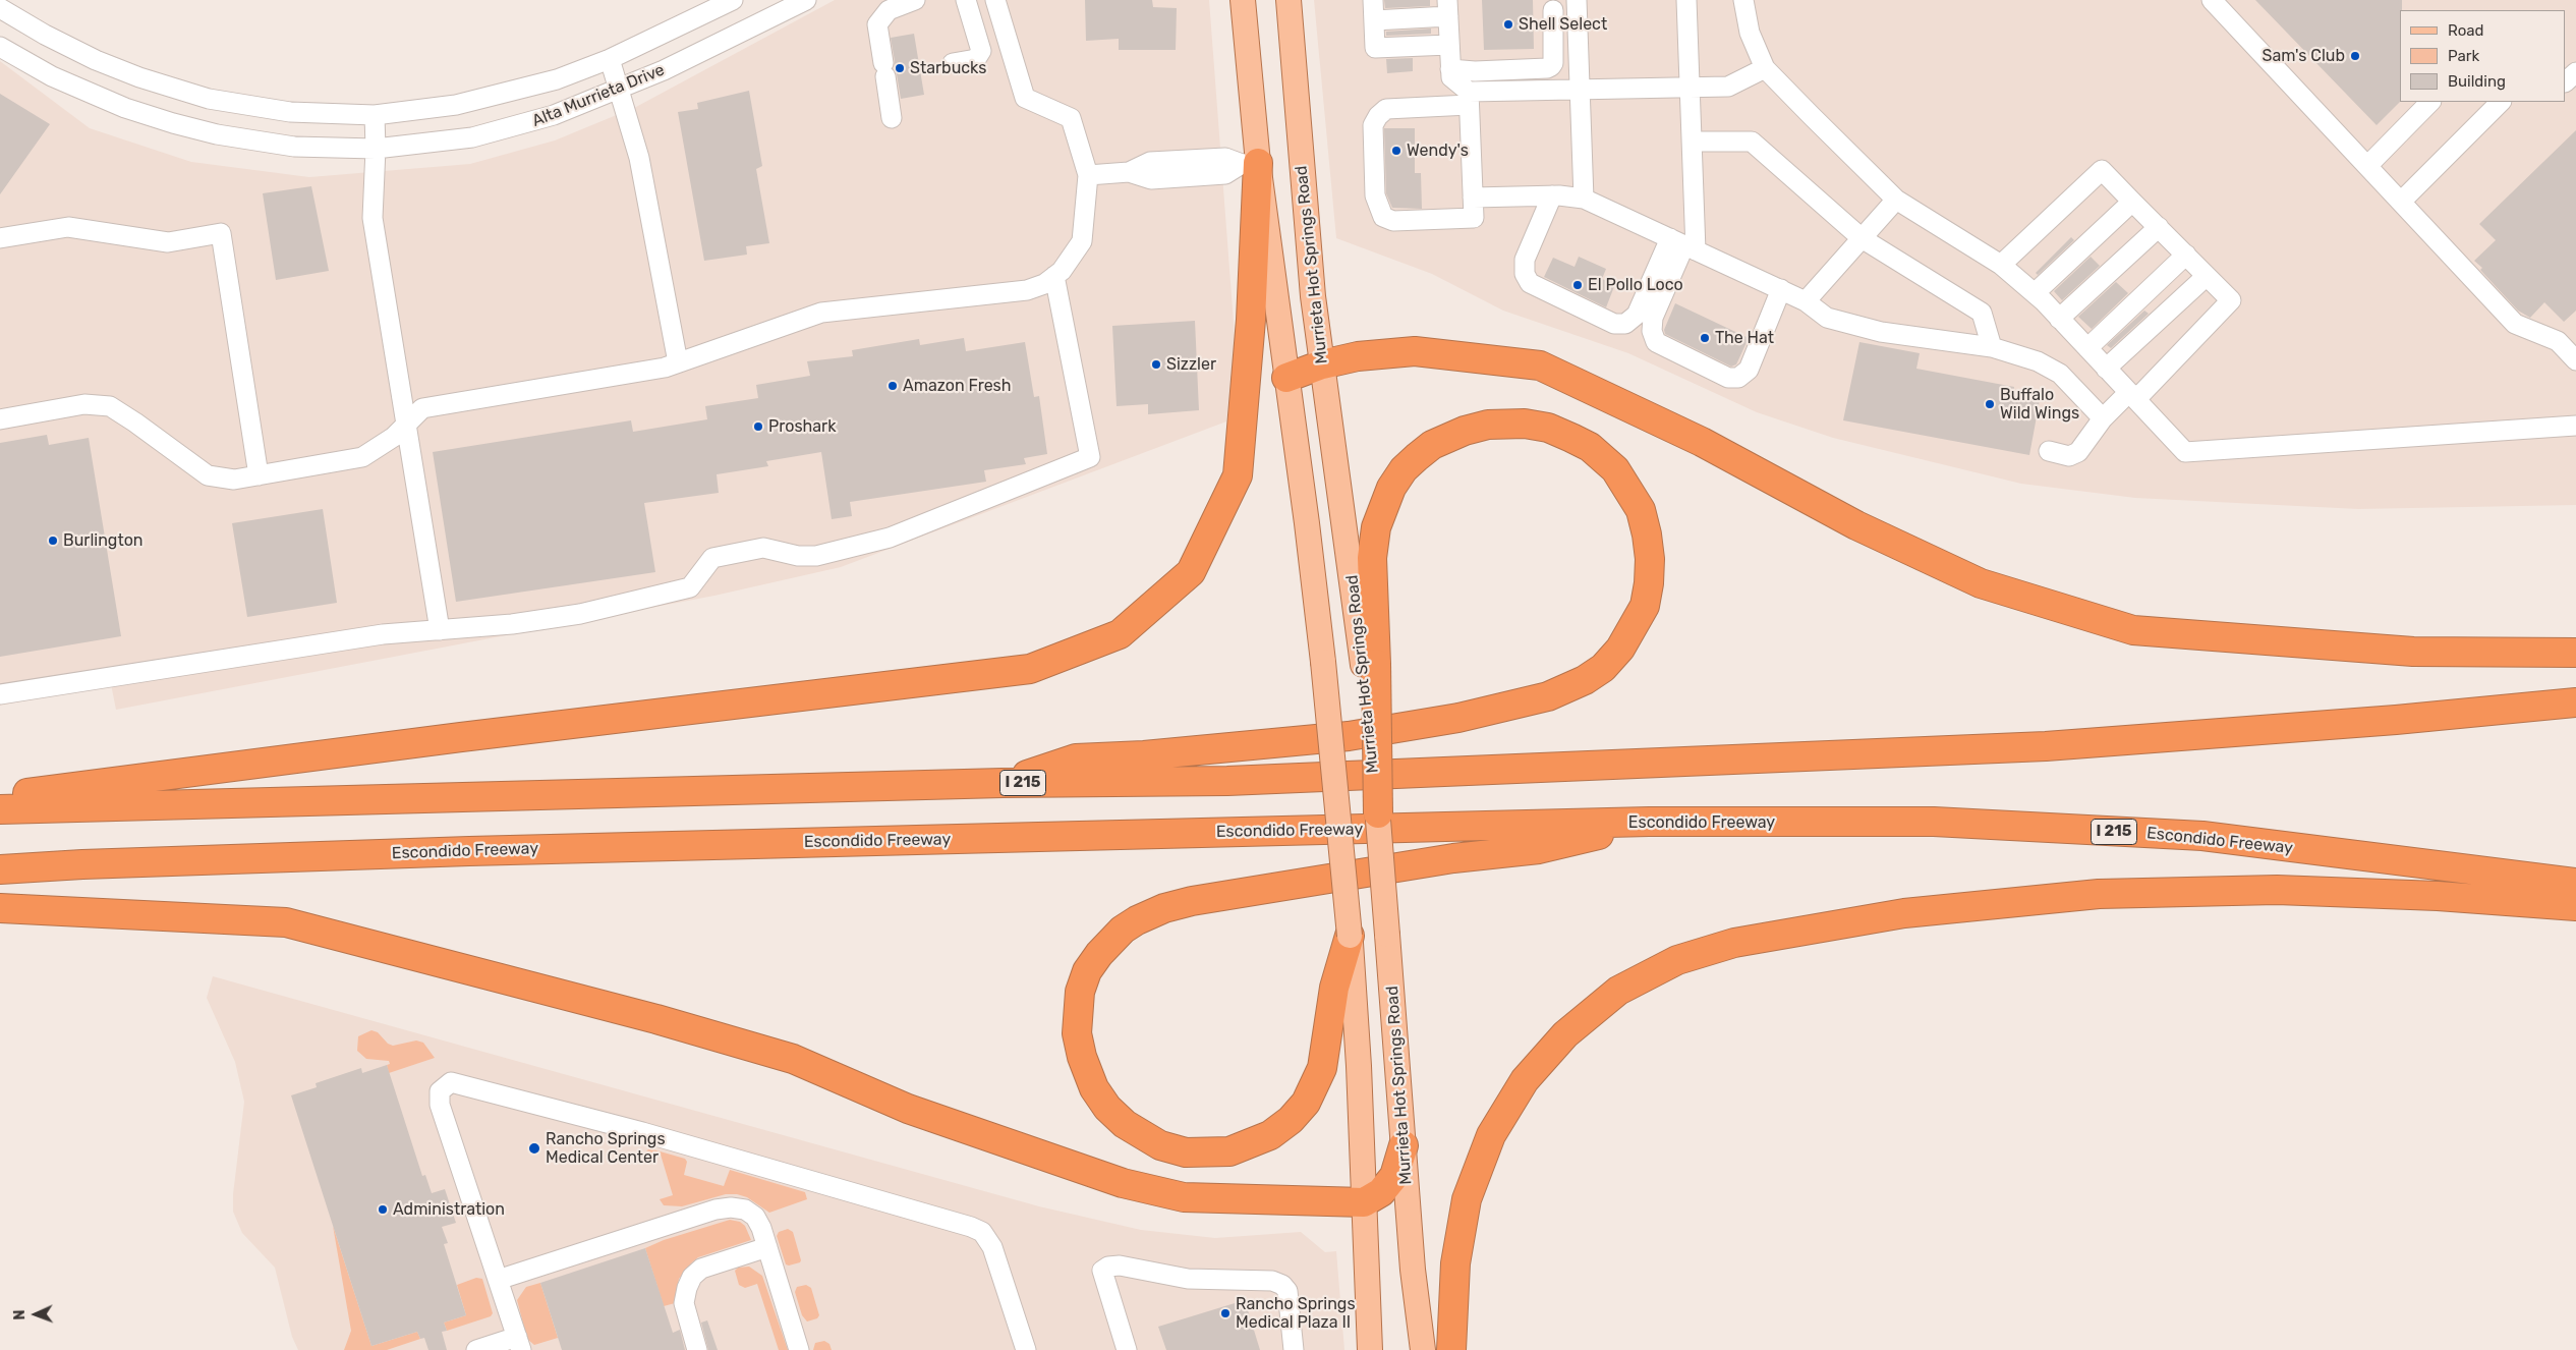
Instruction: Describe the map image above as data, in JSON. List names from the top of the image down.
{
  "streets": {
    "highway": ["I 215", "Escondido Freeway"],
    "main road": ["Murrieta Hot Springs Road"],
    "street": ["Alta Murrieta Drive"]
  },
  "places": [
    "Shell Select",
    "Sam's Club",
    "Starbucks",
    "Wendy's",
    "El Pollo Loco",
    "The Hat",
    "Sizzler",
    "Amazon Fresh",
    "Buffalo Wild Wings",
    "Proshark",
    "Burlington",
    "Rancho Springs Medical Center",
    "Administration",
    "Rancho Springs Medical Plaza II"
  ],
  "legend": ["Road", "Park", "Building"],
  "north": "left"
}
